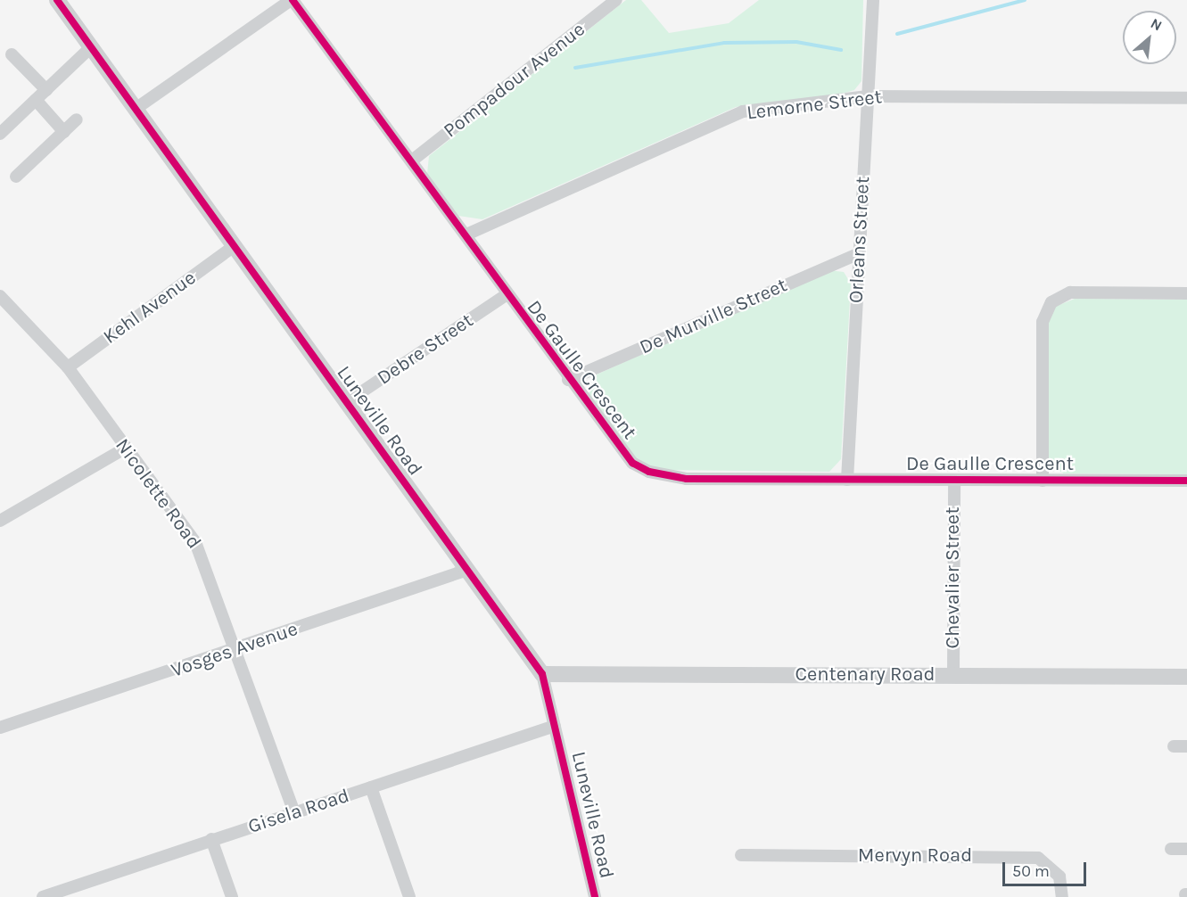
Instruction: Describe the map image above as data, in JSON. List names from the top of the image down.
{
  "streets": {
    "street": [
      "Pompadour Avenue",
      "Lemorne Street",
      "Orleans Street",
      "Kehl Avenue",
      "De Murville Street",
      "Debre Street",
      "De Gaulle Crescent",
      "Luneville Road",
      "Nicolette Road",
      "Chevalier Street",
      "Vosges Avenue",
      "Centenary Road",
      "Gisela Road",
      "Mervyn Road"
    ]
  },
  "crossings": [
    ["Pompadour Avenue", "De Gaulle Crescent"],
    ["Lemorne Street", "Orleans Street"],
    ["Lemorne Street", "De Gaulle Crescent"],
    ["Orleans Street", "De Murville Street"],
    ["Orleans Street", "De Gaulle Crescent"],
    ["Kehl Avenue", "Luneville Road"],
    ["Kehl Avenue", "Nicolette Road"],
    ["De Murville Street", "De Gaulle Crescent"],
    ["Debre Street", "De Gaulle Crescent"],
    ["Debre Street", "Luneville Road"],
    ["De Gaulle Crescent", "Chevalier Street"],
    ["Luneville Road", "Vosges Avenue"],
    ["Luneville Road", "Centenary Road"],
    ["Luneville Road", "Gisela Road"],
    ["Nicolette Road", "Vosges Avenue"],
    ["Nicolette Road", "Gisela Road"],
    ["Chevalier Street", "Centenary Road"]
  ],
  "scale_bar": "50 m",
  "north": "top right"
}
